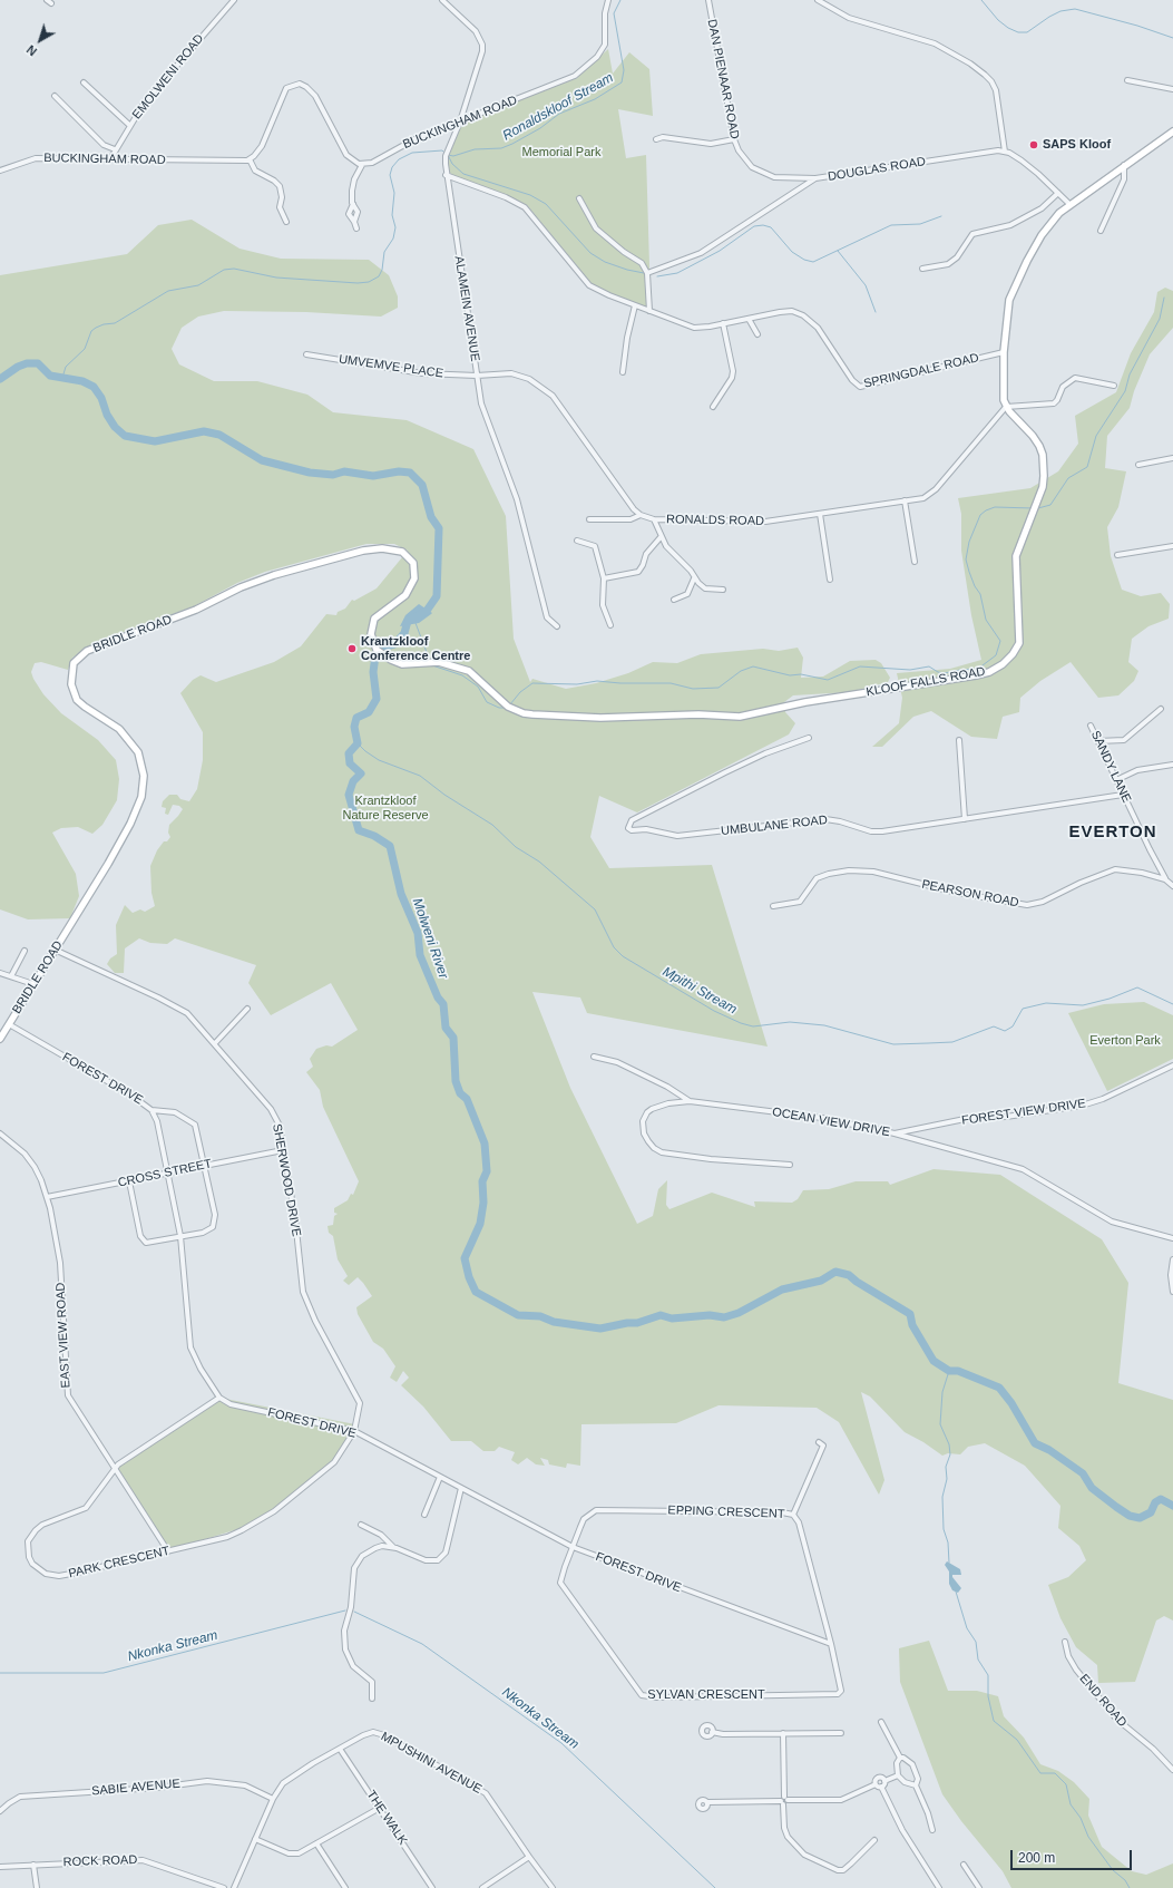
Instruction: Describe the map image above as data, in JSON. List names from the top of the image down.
{
  "streets": {
    "main road": ["BRIDLE ROAD", "KLOOF FALLS ROAD"],
    "street": [
      "EMOLWENI ROAD",
      "DAN PIENAAR ROAD",
      "BUCKINGHAM ROAD",
      "DOUGLAS ROAD",
      "ALAMEIN AVENUE",
      "UMVEMVE PLACE",
      "SPRINGDALE ROAD",
      "RONALDS ROAD",
      "SANDY LANE",
      "UMBULANE ROAD",
      "PEARSON ROAD",
      "FOREST DRIVE",
      "FOREST VIEW DRIVE",
      "OCEAN VIEW DRIVE",
      "CROSS STREET",
      "SHERWOOD DRIVE",
      "EAST VIEW ROAD",
      "EPPING CRESCENT",
      "PARK CRESCENT",
      "SYLVAN CRESCENT",
      "END ROAD",
      "MPUSHINI AVENUE",
      "SABIE AVENUE",
      "THE WALK",
      "ROCK ROAD"
    ]
  },
  "crossings": [
    ["EMOLWENI ROAD", "BUCKINGHAM ROAD"],
    ["DAN PIENAAR ROAD", "DOUGLAS ROAD"],
    ["BUCKINGHAM ROAD", "ALAMEIN AVENUE"],
    ["ALAMEIN AVENUE", "UMVEMVE PLACE"],
    ["ALAMEIN AVENUE", "SPRINGDALE ROAD"],
    ["ALAMEIN AVENUE", "RONALDS ROAD"],
    ["UMVEMVE PLACE", "RONALDS ROAD"],
    ["RONALDS ROAD", "KLOOF FALLS ROAD"],
    ["BRIDLE ROAD", "KLOOF FALLS ROAD"],
    ["BRIDLE ROAD", "FOREST DRIVE"],
    ["BRIDLE ROAD", "SHERWOOD DRIVE"],
    ["SANDY LANE", "UMBULANE ROAD"],
    ["SANDY LANE", "PEARSON ROAD"],
    ["FOREST DRIVE", "CROSS STREET"],
    ["FOREST DRIVE", "SHERWOOD DRIVE"],
    ["FOREST DRIVE", "EPPING CRESCENT"],
    ["FOREST DRIVE", "PARK CRESCENT"],
    ["FOREST DRIVE", "SYLVAN CRESCENT"],
    ["FOREST VIEW DRIVE", "OCEAN VIEW DRIVE"],
    ["CROSS STREET", "SHERWOOD DRIVE"],
    ["CROSS STREET", "EAST VIEW ROAD"],
    ["SHERWOOD DRIVE", "PARK CRESCENT"],
    ["EAST VIEW ROAD", "PARK CRESCENT"],
    ["EPPING CRESCENT", "SYLVAN CRESCENT"],
    ["MPUSHINI AVENUE", "SABIE AVENUE"],
    ["MPUSHINI AVENUE", "THE WALK"]
  ],
  "districts": ["EVERTON"],
  "water": [
    "Ronaldskloof Stream",
    "Molweni River",
    "Mpithi Stream",
    "Nkonka Stream"
  ],
  "parks": ["Memorial Park", "Krantzkloof Nature Reserve", "Everton Park"],
  "places": ["SAPS Kloof", "Krantzkloof Conference Centre"],
  "scale_bar": "200 m",
  "north": "bottom left"
}
